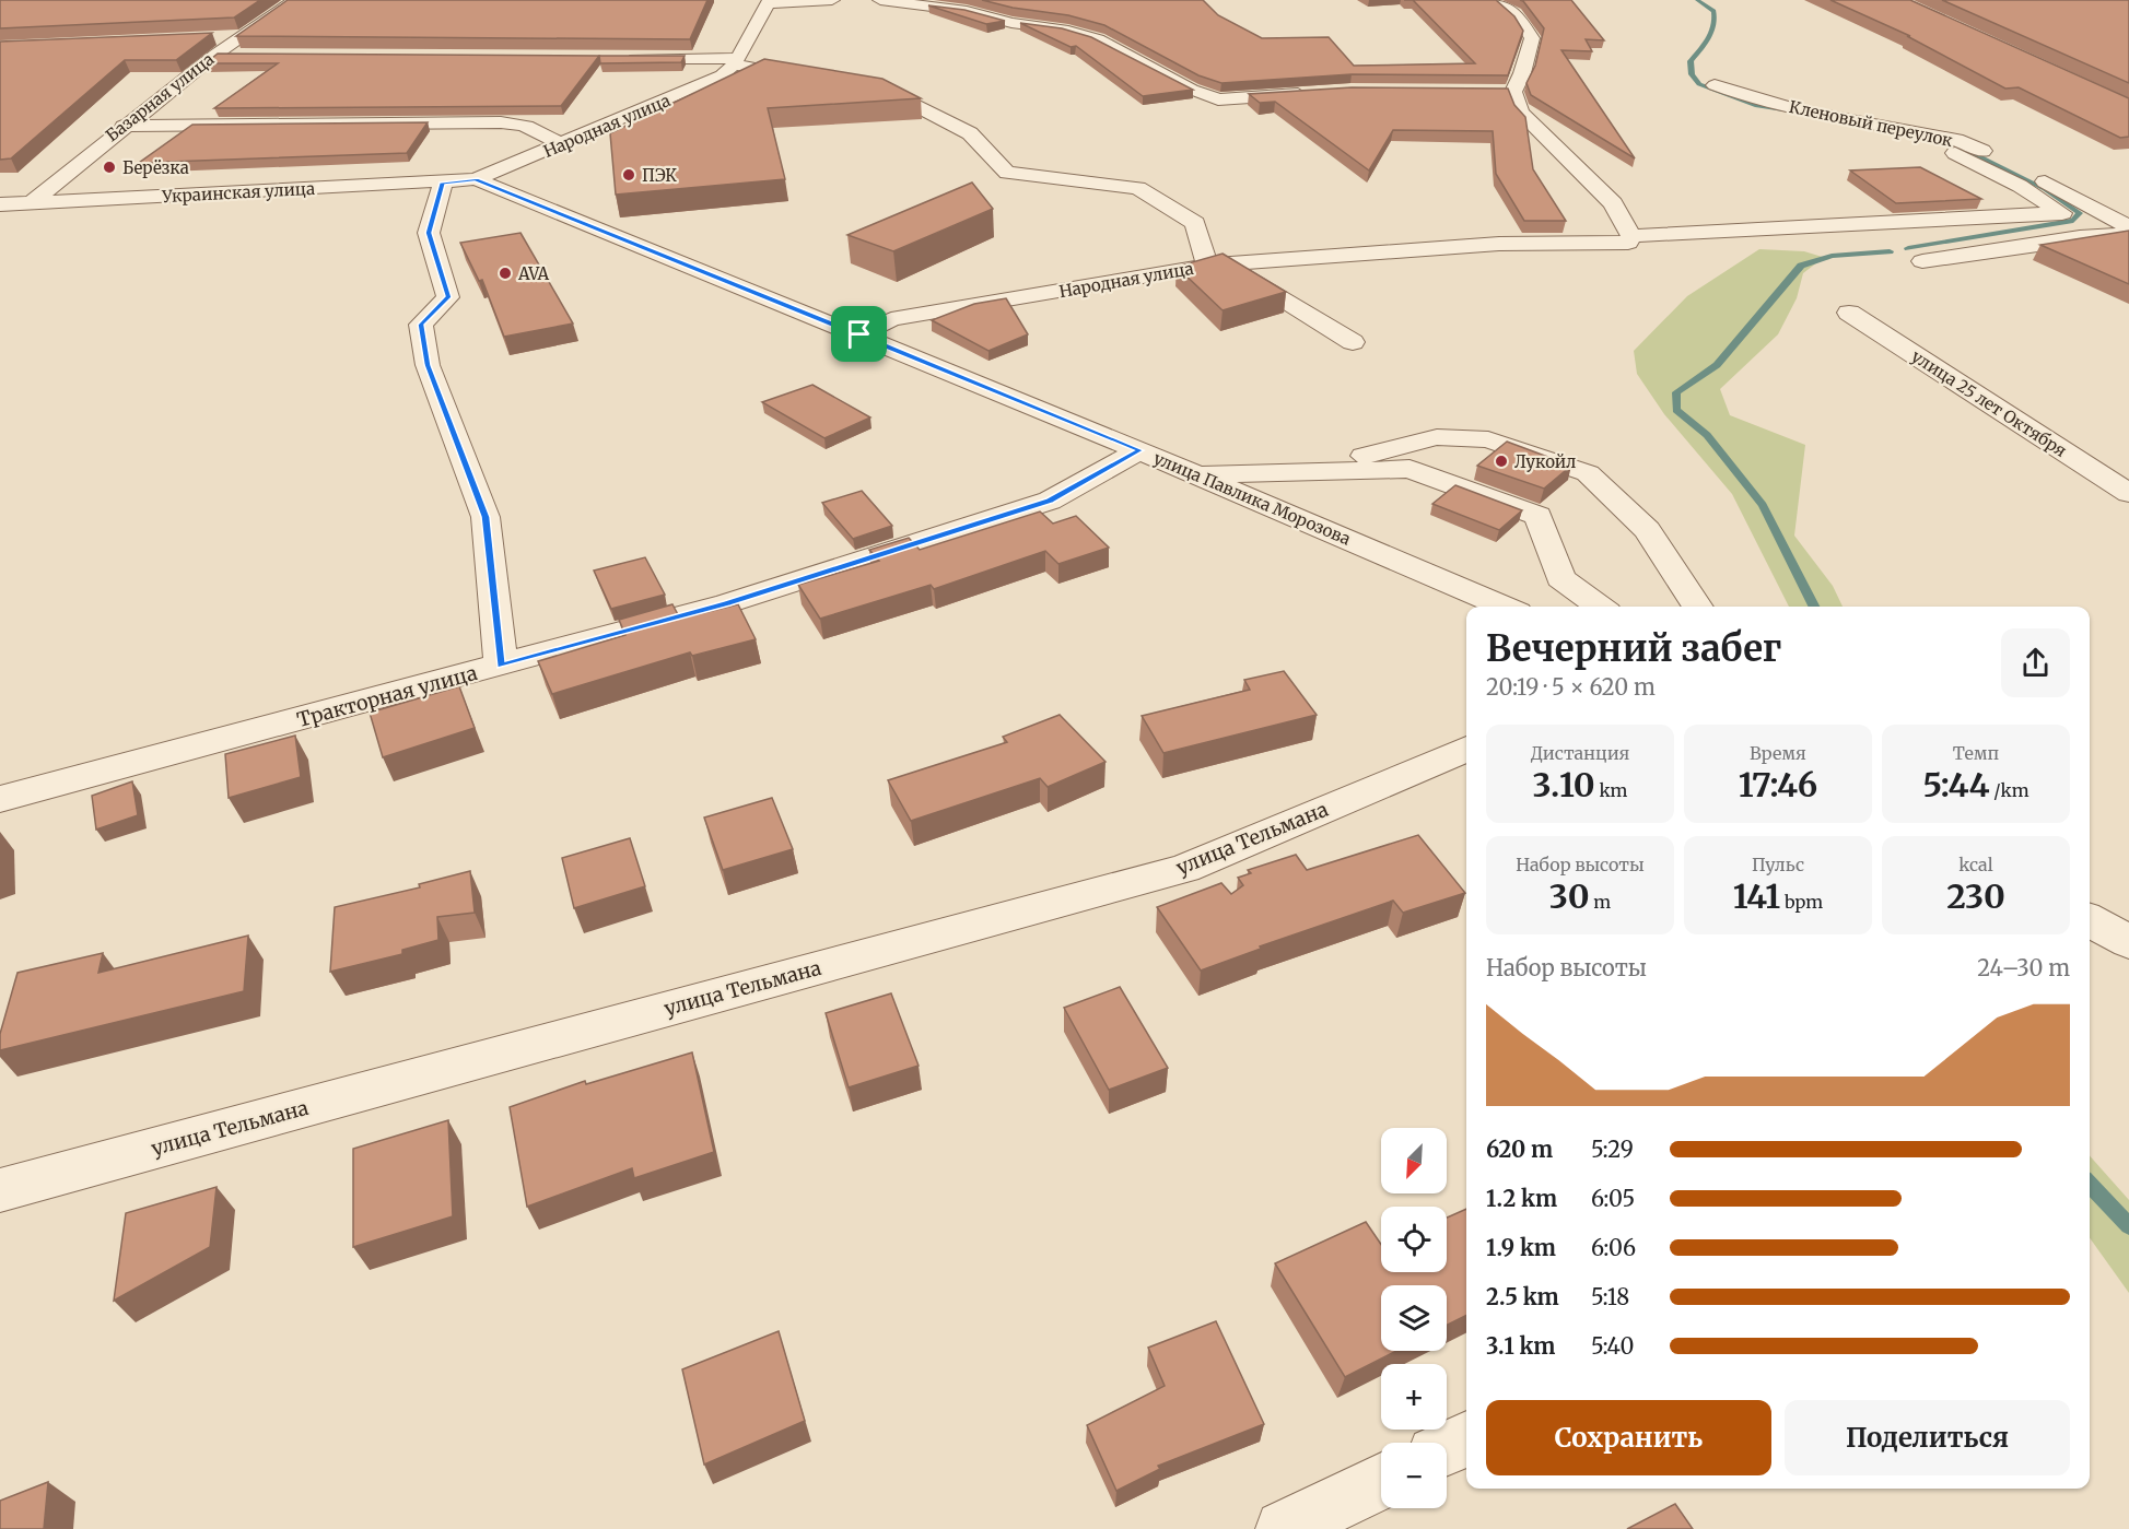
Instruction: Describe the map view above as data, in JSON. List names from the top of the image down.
{
  "streets": {
    "street": [
      "Базарная улица",
      "Кленовый переулок",
      "Народная улица",
      "Украинская улица",
      "улица 25 лет Октября",
      "улица Павлика Морозова",
      "Тракторная улица",
      "улица Тельмана"
    ]
  },
  "crossings": [
    ["Базарная улица", "Украинская улица"],
    ["Народная улица", "Украинская улица"],
    ["Народная улица", "улица Павлика Морозова"],
    ["Украинская улица", "улица Павлика Морозова"],
    ["улица Павлика Морозова", "Тракторная улица"]
  ],
  "places": [
    "Берёзка",
    "ПЭК",
    "AVA",
    "Лукойл"
  ],
  "north": "bottom left",
  "page": {
    "heading": ["Вечерний забег", "20:19 · 5 × 620 m"],
    "stats": [
      ["Дистанция", "3.10 km"],
      ["Время", "17:46"],
      ["Темп", "5:44 /km"],
      ["Набор высоты", "30 m"],
      ["Пульс", "141 bpm"],
      ["kcal", "230"]
    ],
    "chart": ["Набор высоты", "24–30 m"],
    "list": [
      {
        "name": "620 m",
        "note": "5:29"
      },
      {
        "name": "1.2 km",
        "note": "6:05"
      },
      {
        "name": "1.9 km",
        "note": "6:06"
      },
      {
        "name": "2.5 km",
        "note": "5:18"
      },
      {
        "name": "3.1 km",
        "note": "5:40"
      }
    ],
    "map_buttons": ["+", "−"],
    "buttons": ["Сохранить", "Поделиться"]
  }
}
